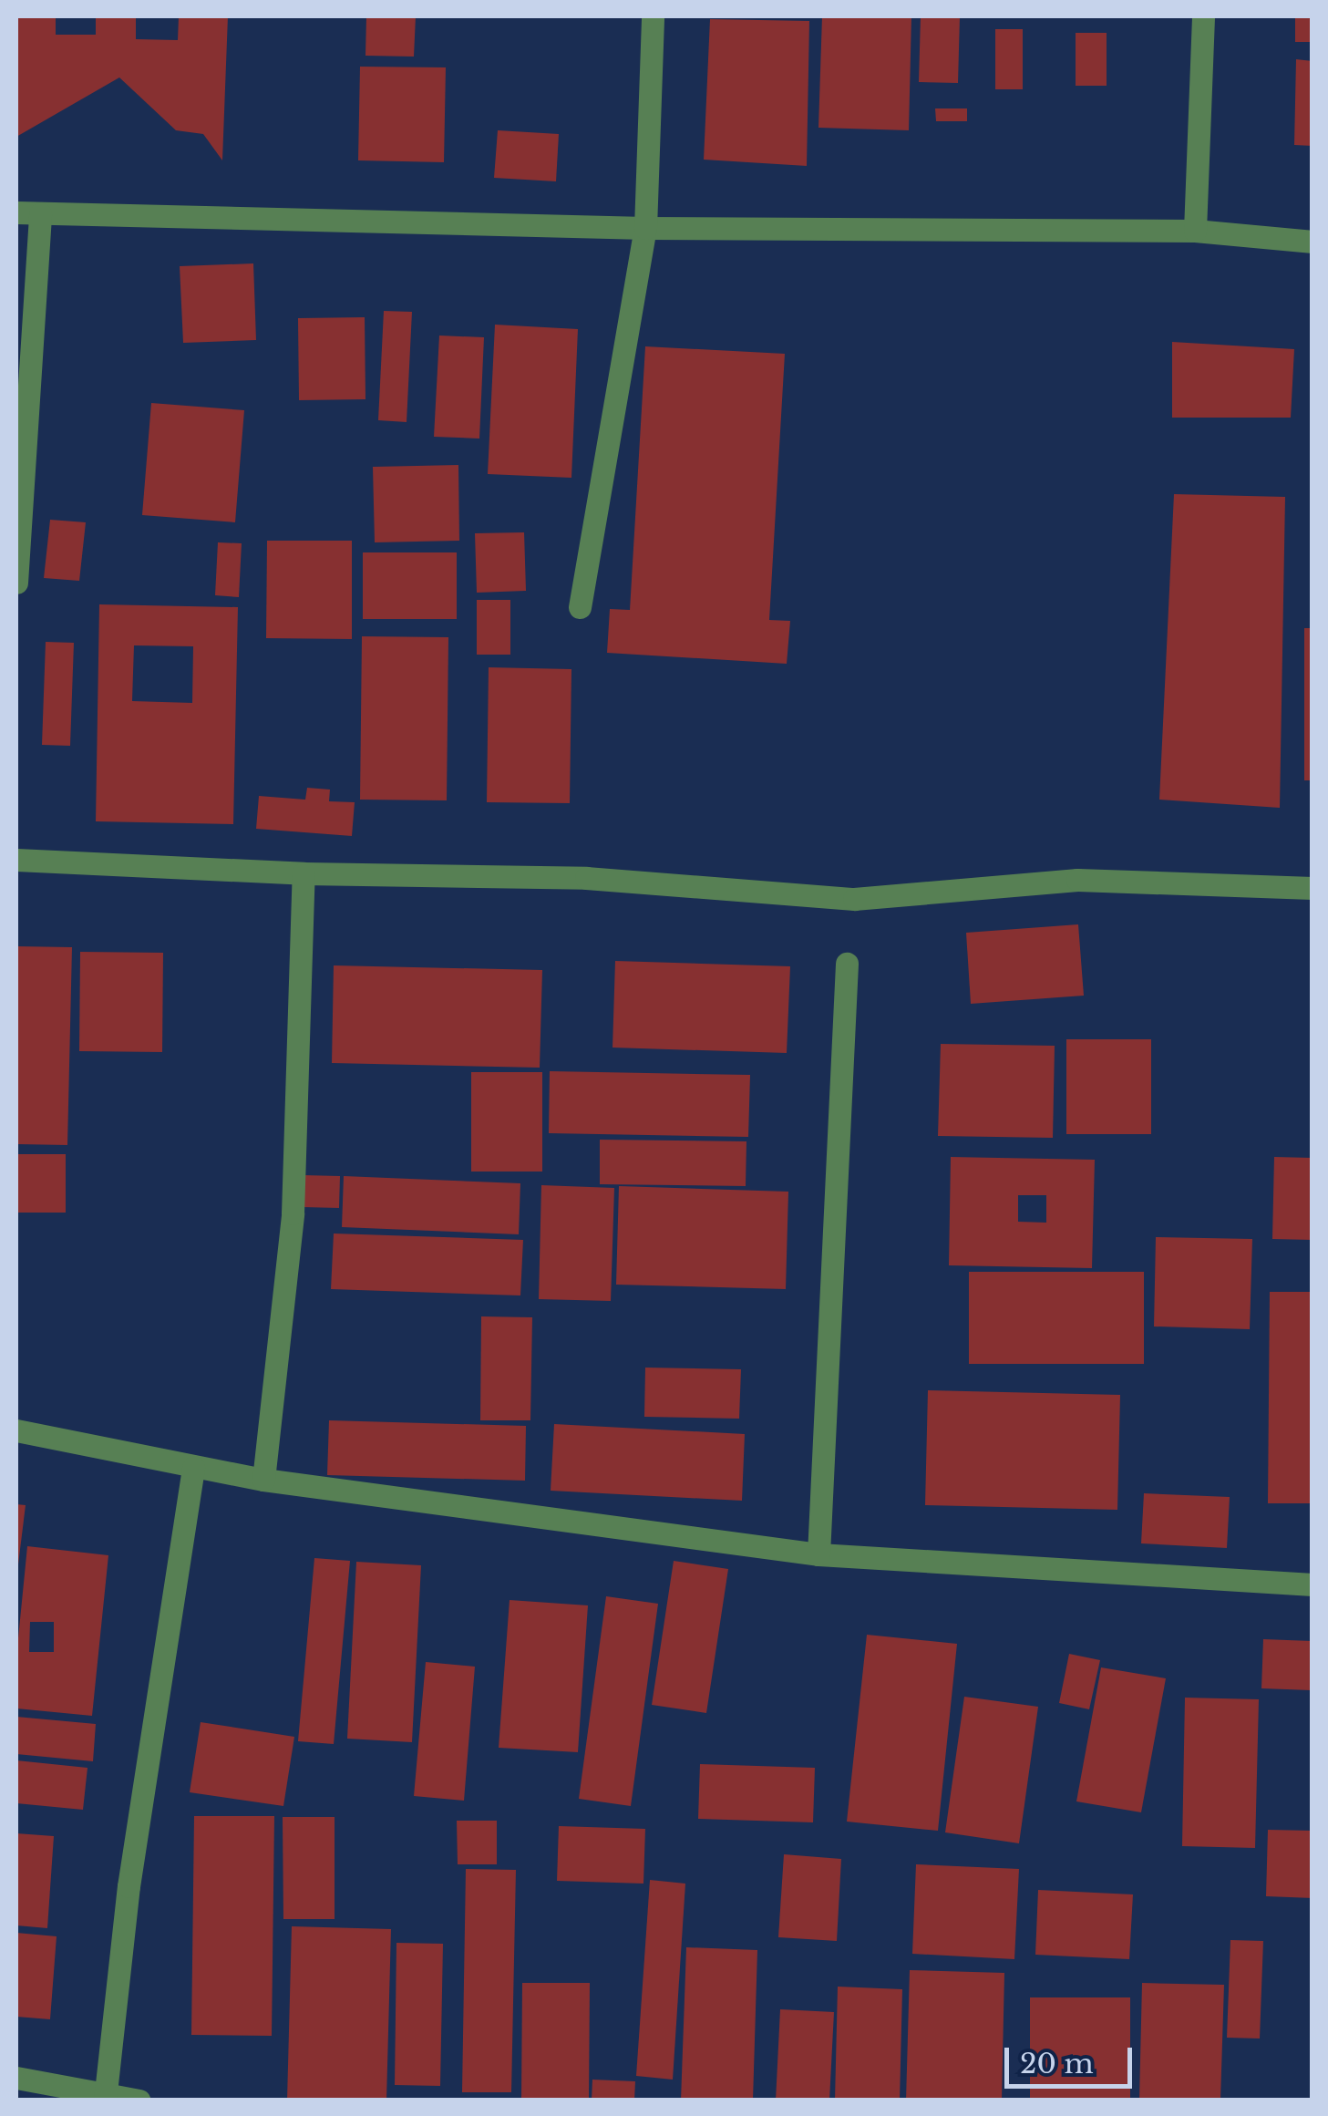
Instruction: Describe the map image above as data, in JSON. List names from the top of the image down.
{
  "scale_bar": "20 m"
}
